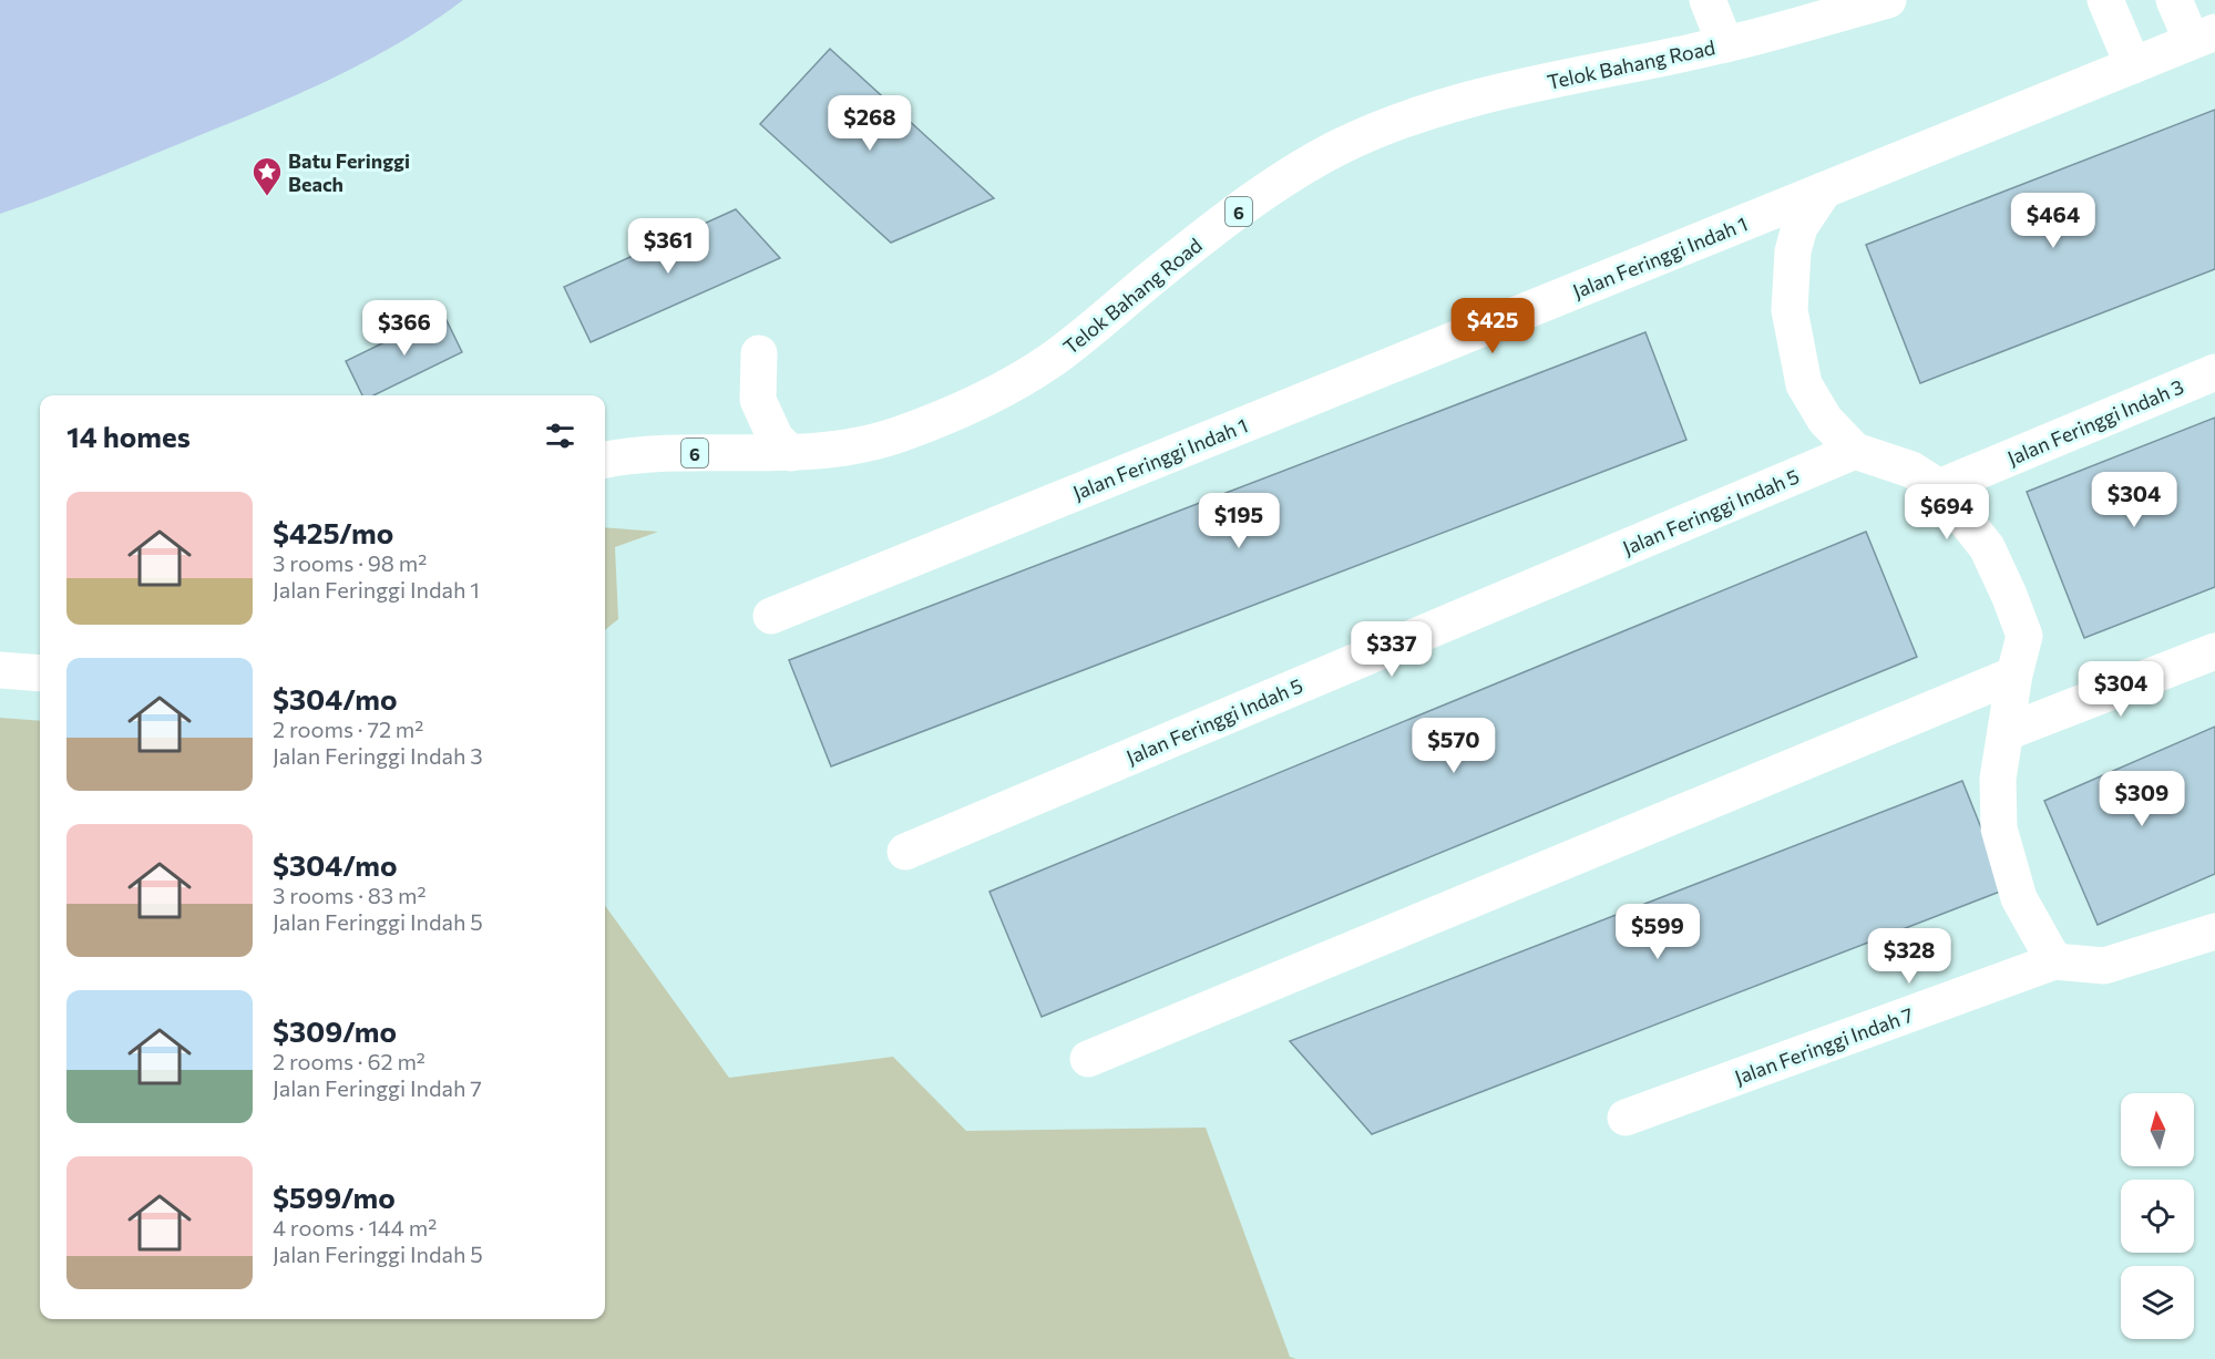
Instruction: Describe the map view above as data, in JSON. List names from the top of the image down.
{
  "streets": {
    "street": [
      "Telok Bahang Road",
      "6",
      "Jalan Feringgi Indah 1",
      "Jalan Feringgi Indah 3",
      "Jalan Feringgi Indah 5",
      "Jalan Feringgi Indah 7"
    ]
  },
  "crossings": [
    ["Telok Bahang Road", "6"]
  ],
  "places": {
    "place": ["Batu Feringgi Beach"]
  },
  "north": "top",
  "page": {
    "price": [
      "$268",
      "$464",
      "$361",
      "$425",
      "$366",
      "$304",
      "$694",
      "$195",
      "$337",
      "$304",
      "$570",
      "$309",
      "$599",
      "$328"
    ],
    "heading": "14 homes",
    "list": [
      {
        "name": "$425/mo",
        "note": "3 rooms · 98 m² · Jalan Feringgi Indah 1"
      },
      {
        "name": "$304/mo",
        "note": "2 rooms · 72 m² · Jalan Feringgi Indah 3"
      },
      {
        "name": "$304/mo",
        "note": "3 rooms · 83 m² · Jalan Feringgi Indah 5"
      },
      {
        "name": "$309/mo",
        "note": "2 rooms · 62 m² · Jalan Feringgi Indah 7"
      },
      {
        "name": "$599/mo",
        "note": "4 rooms · 144 m² · Jalan Feringgi Indah 5"
      }
    ]
  }
}
